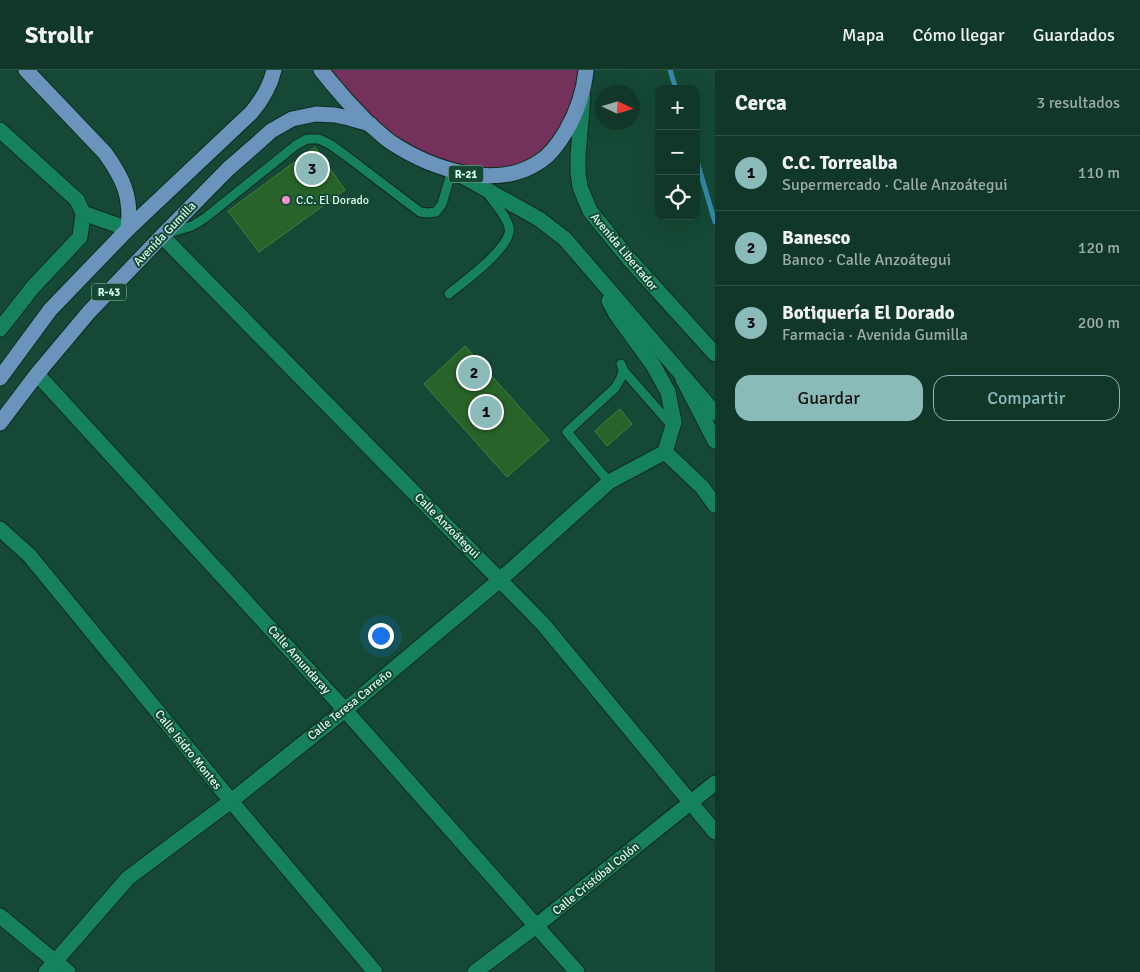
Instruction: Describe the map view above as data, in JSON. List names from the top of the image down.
{
  "streets": {
    "main road": ["R-21", "Avenida Gumilla", "R-43"],
    "street": [
      "Avenida Libertador",
      "Calle Anzoátegui",
      "Calle Amundaray",
      "Calle Teresa Carreño",
      "Calle Isidro Montes",
      "Calle Cristóbal Colón"
    ]
  },
  "crossings": [
    ["R-21", "Avenida Gumilla"],
    ["R-21", "Avenida Libertador"],
    ["Avenida Gumilla", "Calle Anzoátegui"],
    ["Avenida Gumilla", "Calle Amundaray"],
    ["Calle Anzoátegui", "Calle Teresa Carreño"],
    ["Calle Anzoátegui", "Calle Cristóbal Colón"],
    ["Calle Amundaray", "Calle Teresa Carreño"],
    ["Calle Amundaray", "Calle Cristóbal Colón"],
    ["Calle Teresa Carreño", "Calle Isidro Montes"]
  ],
  "places": ["C.C. El Dorado"],
  "north": "right",
  "page": {
    "header": "Strollr",
    "nav": ["Mapa", "Cómo llegar", "Guardados"],
    "heading": ["Cerca", "3 resultados"],
    "map_buttons": ["+", "−"],
    "list": [
      {
        "mark": "1",
        "name": "C.C. Torrealba",
        "note": "Supermercado · Calle Anzoátegui",
        "value": "110 m"
      },
      {
        "mark": "2",
        "name": "Banesco",
        "note": "Banco · Calle Anzoátegui",
        "value": "120 m"
      },
      {
        "mark": "3",
        "name": "Botiquería El Dorado",
        "note": "Farmacia · Avenida Gumilla",
        "value": "200 m"
      }
    ],
    "pins": ["3", "2", "1"],
    "buttons": ["Guardar", "Compartir"]
  }
}
